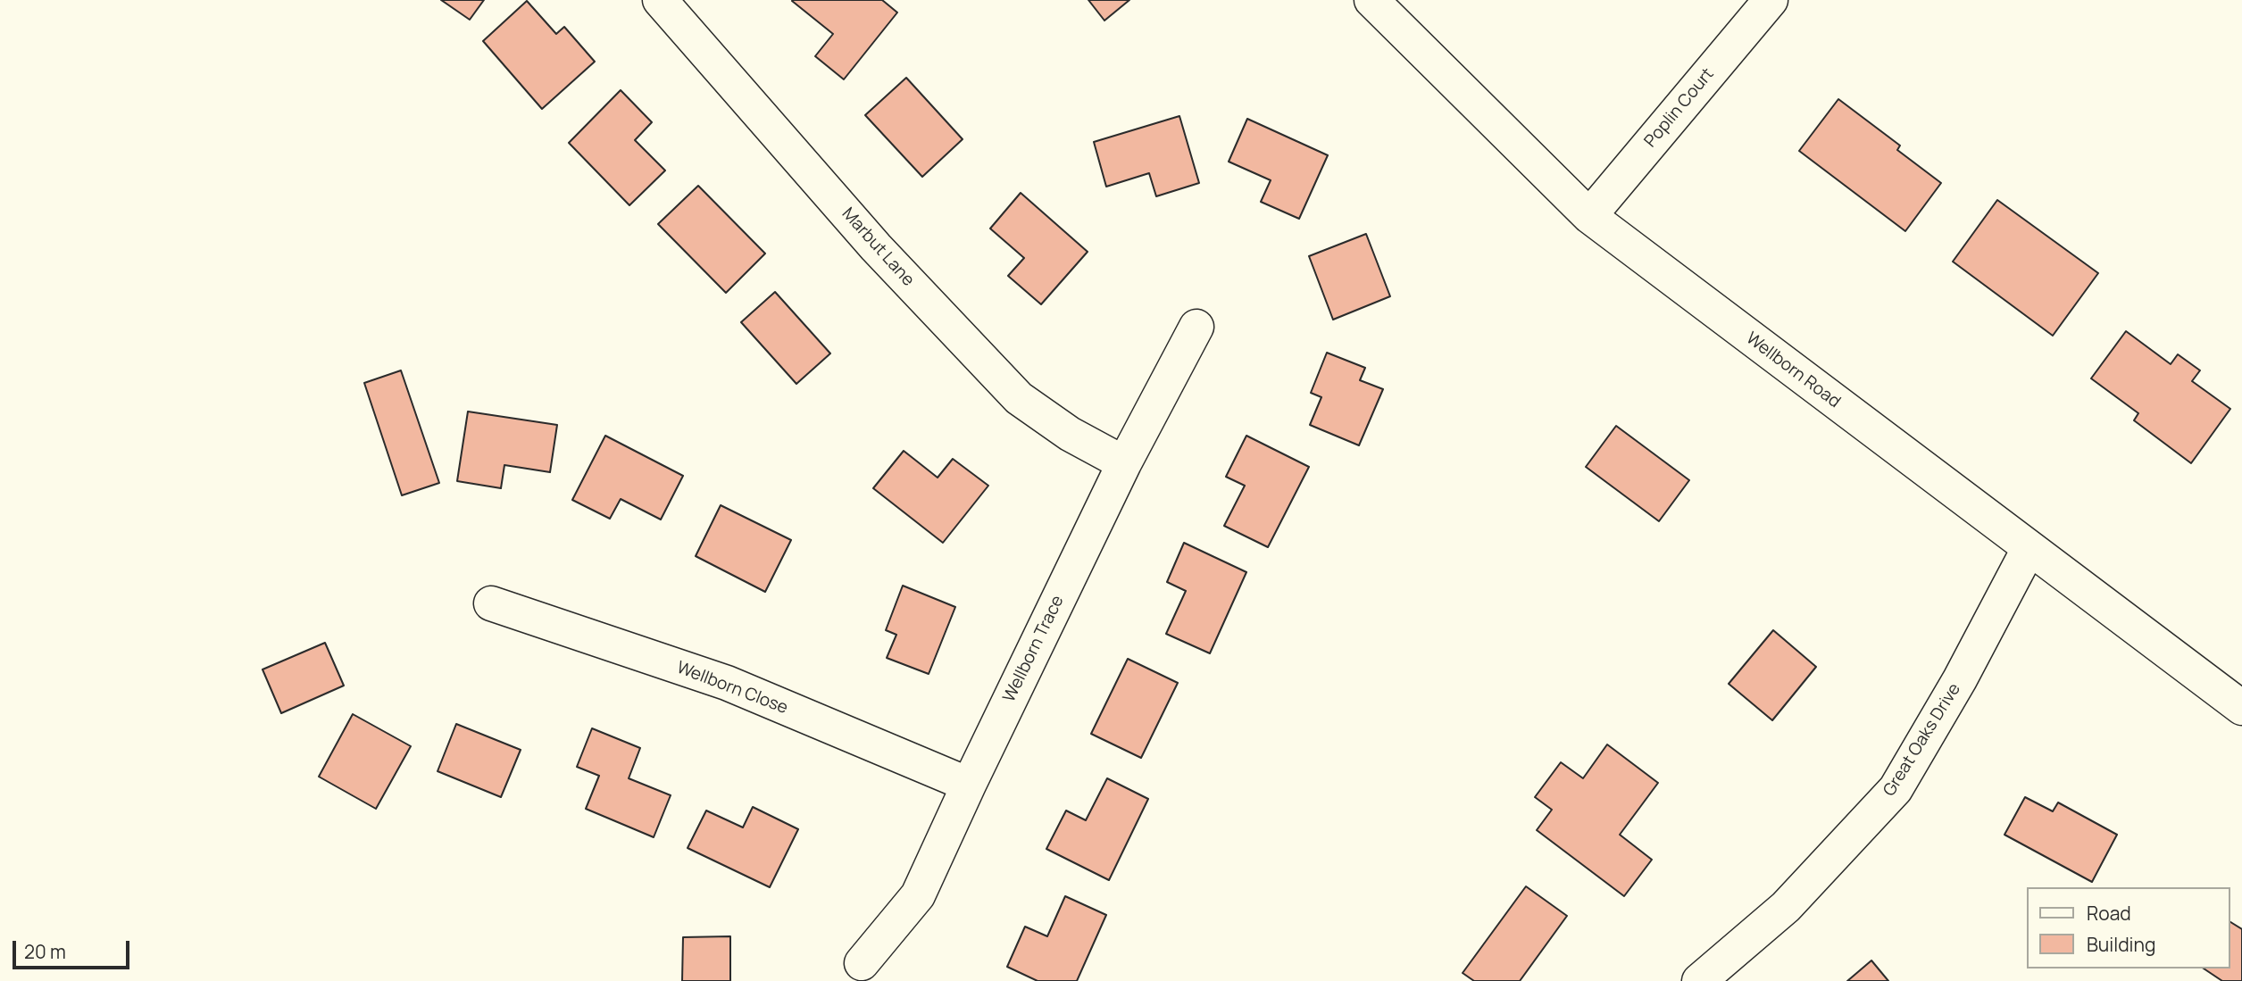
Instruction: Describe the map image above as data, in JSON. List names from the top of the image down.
{
  "streets": {
    "street": [
      "Poplin Court",
      "Marbut Lane",
      "Wellborn Road",
      "Wellborn Trace",
      "Wellborn Close",
      "Great Oaks Drive"
    ]
  },
  "crossings": [
    ["Poplin Court", "Wellborn Road"],
    ["Marbut Lane", "Wellborn Trace"],
    ["Wellborn Road", "Great Oaks Drive"],
    ["Wellborn Trace", "Wellborn Close"]
  ],
  "legend": ["Road", "Building"],
  "scale_bar": "20 m"
}
